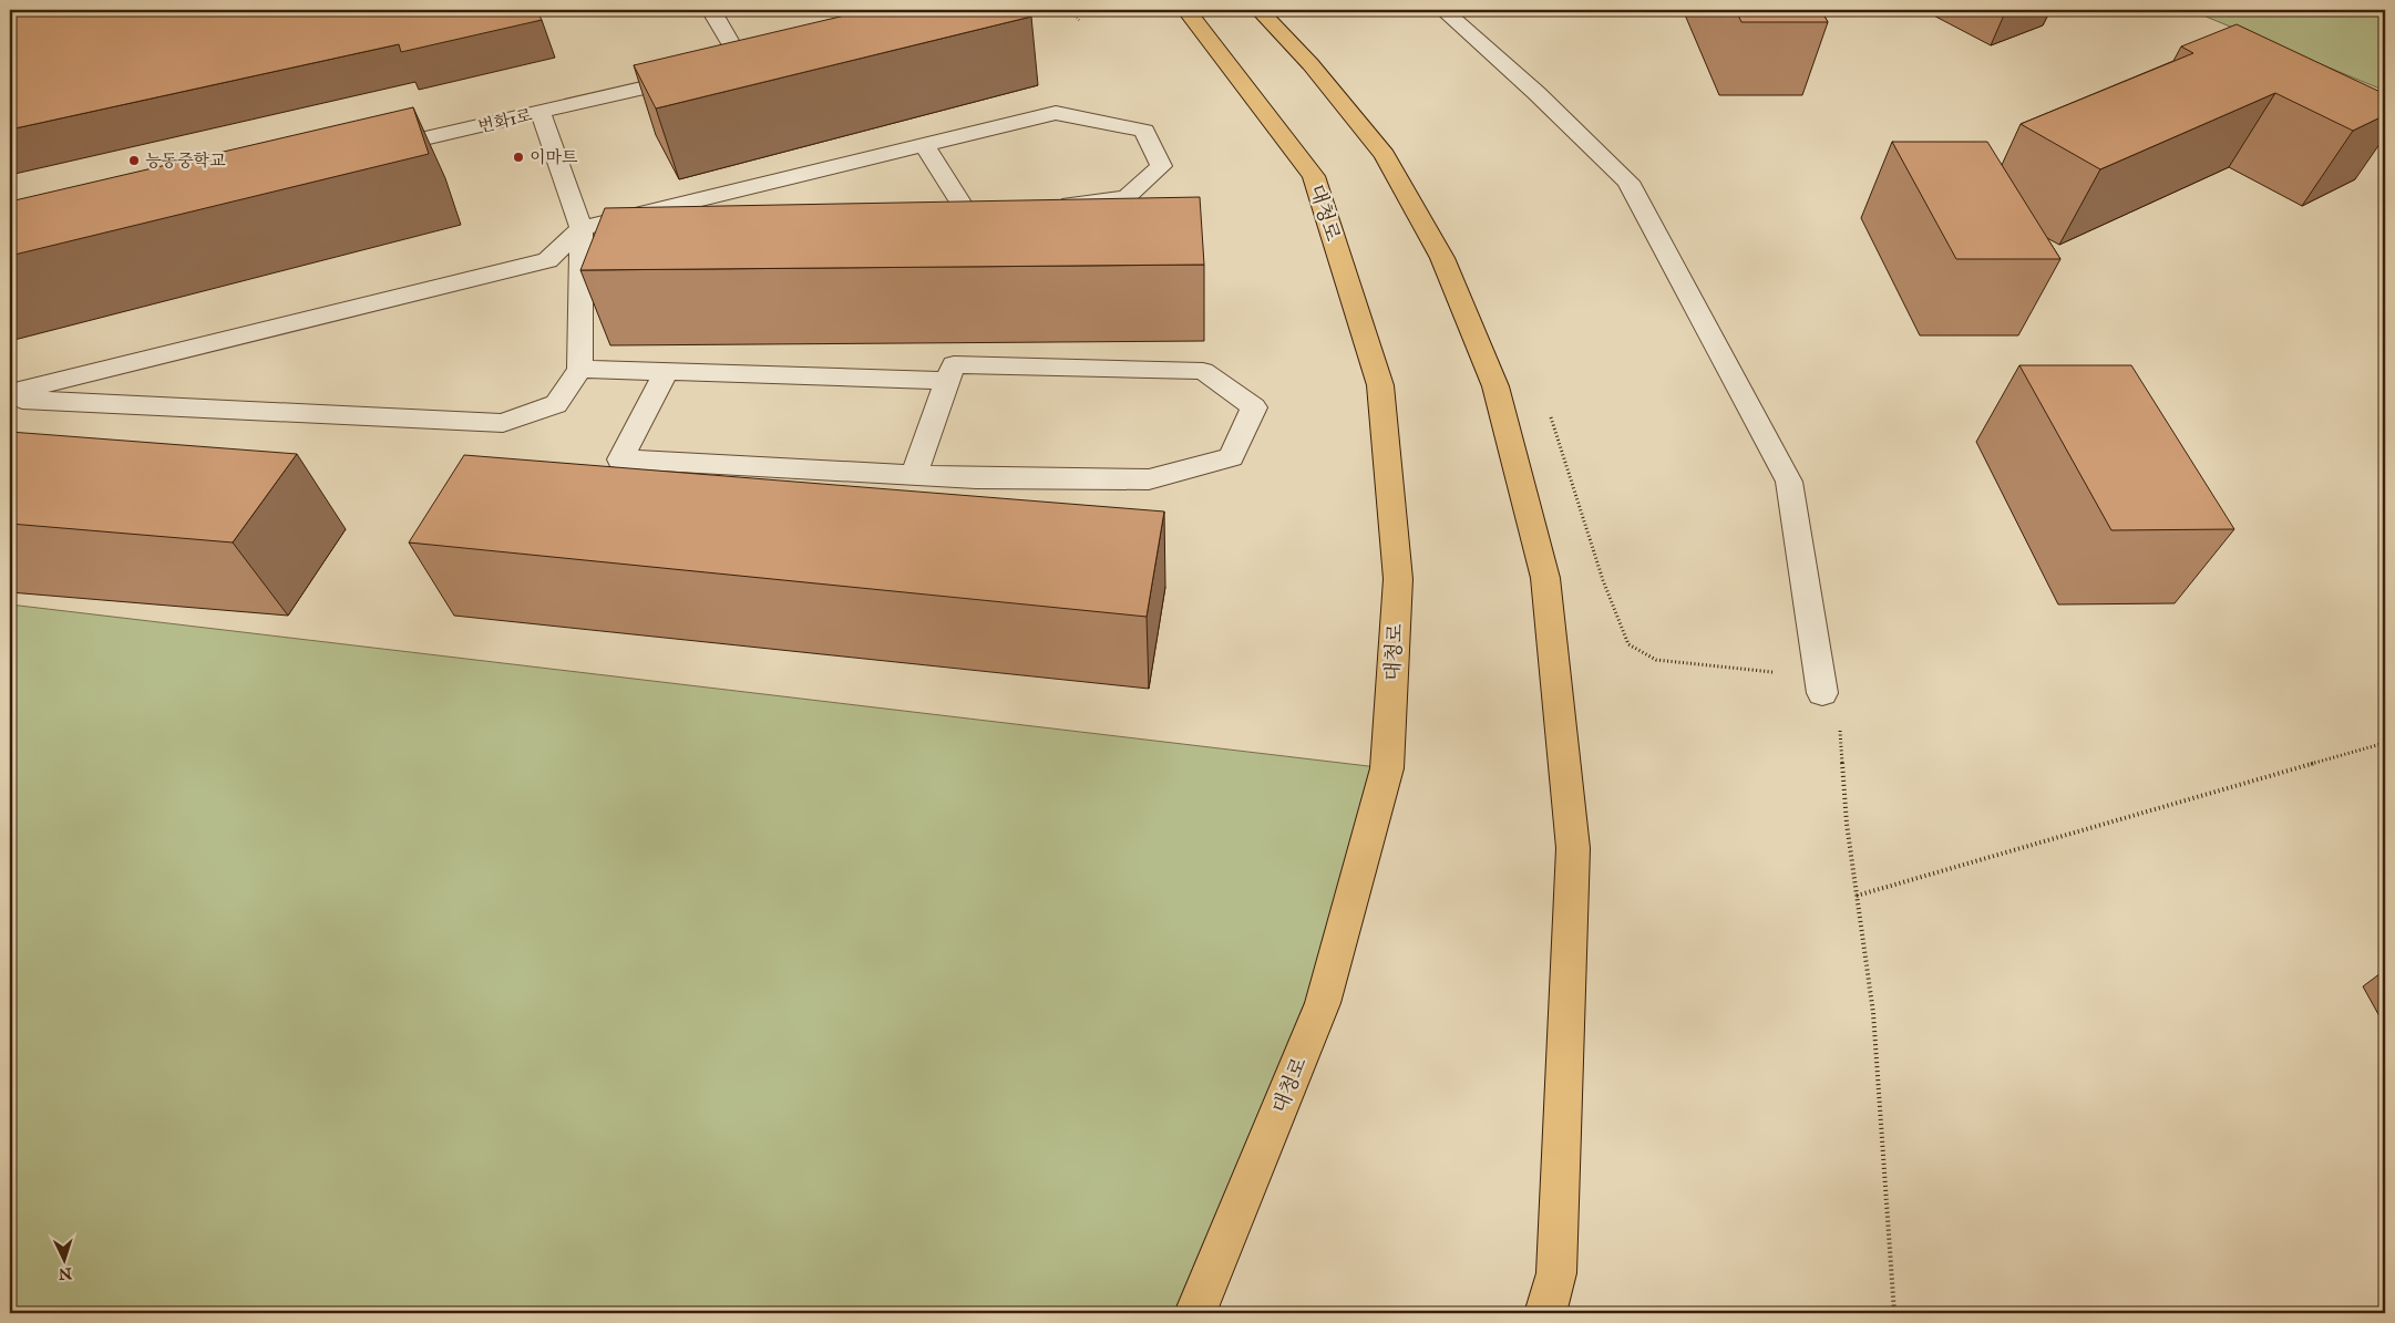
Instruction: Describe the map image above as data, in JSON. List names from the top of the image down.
{
  "streets": {
    "main road": ["대청로"],
    "street": ["번화1로"]
  },
  "places": ["이마트", "능동중학교"],
  "north": "bottom"
}
